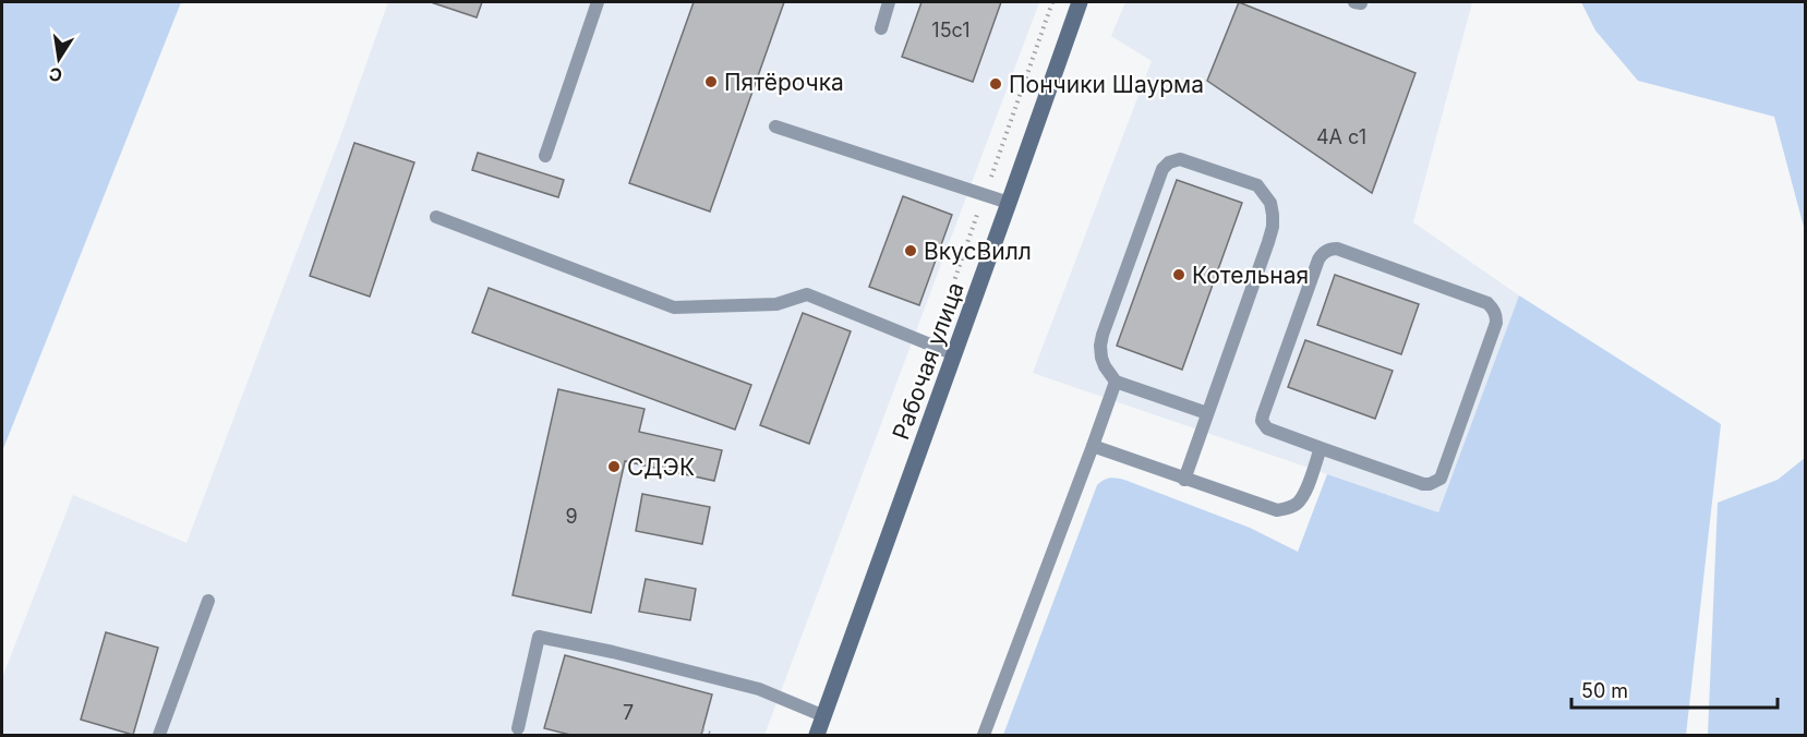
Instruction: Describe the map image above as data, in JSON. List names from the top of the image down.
{
  "streets": {
    "street": ["Рабочая улица"]
  },
  "places": [
    "Пятёрочка",
    "Пончики Шаурма",
    "ВкусВилл",
    "Котельная",
    "СДЭК"
  ],
  "house_numbers": [
    "15с1",
    "4А с1",
    "9",
    "7"
  ],
  "scale_bar": "50 m",
  "north": "bottom"
}
